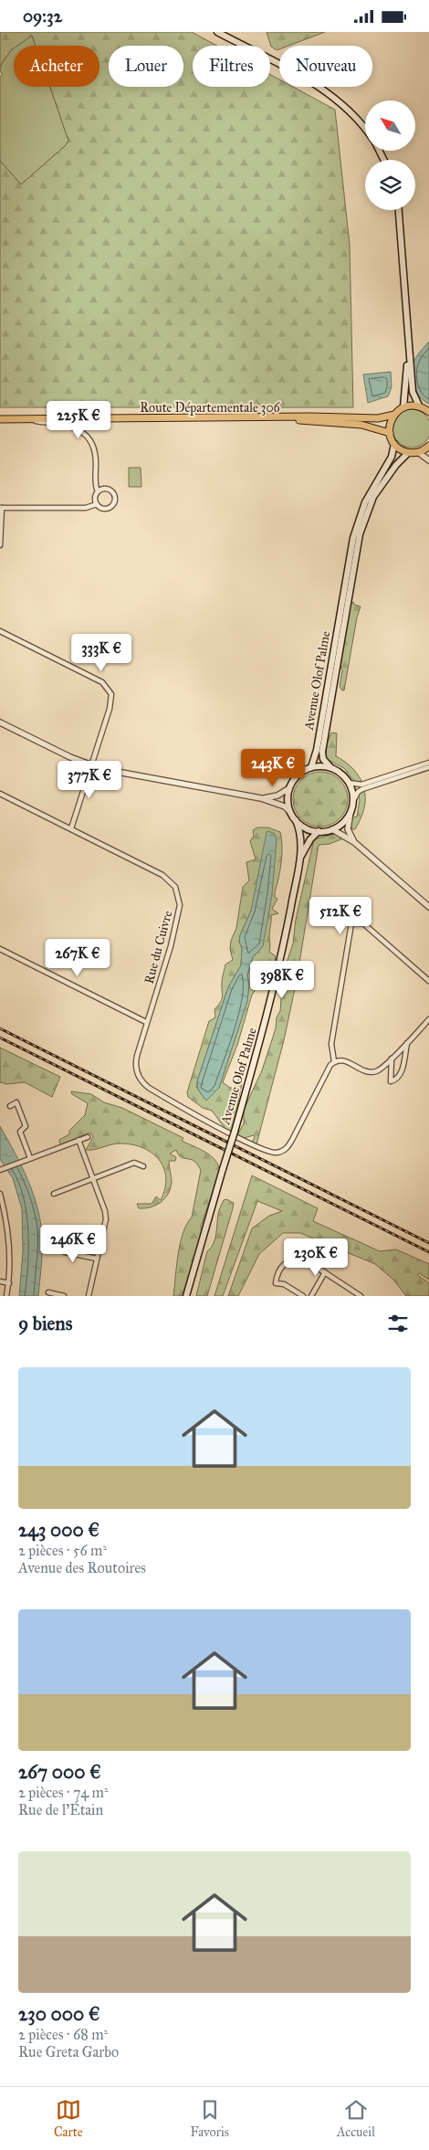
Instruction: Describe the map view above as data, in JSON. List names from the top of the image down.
{
  "streets": {
    "main road": ["Route Départementale 306", "Avenue Olof Palme"],
    "street": ["Rue du Cuivre"]
  },
  "north": "top left",
  "page": {
    "status": "09:32",
    "chip": [
      "Acheter",
      "Louer",
      "Filtres",
      "Nouveau"
    ],
    "price": [
      "225K €",
      "333K €",
      "243K €",
      "377K €",
      "512K €",
      "267K €",
      "398K €",
      "246K €",
      "230K €"
    ],
    "heading": "9 biens",
    "list": [
      {
        "name": "243 000 €",
        "note": "2 pièces · 56 m² · Avenue des Routoires"
      },
      {
        "name": "267 000 €",
        "note": "2 pièces · 74 m² · Rue de l'Étain"
      },
      {
        "name": "230 000 €",
        "note": "2 pièces · 68 m² · Rue Greta Garbo"
      }
    ],
    "tabs": ["Carte", "Favoris", "Accueil"]
  }
}
